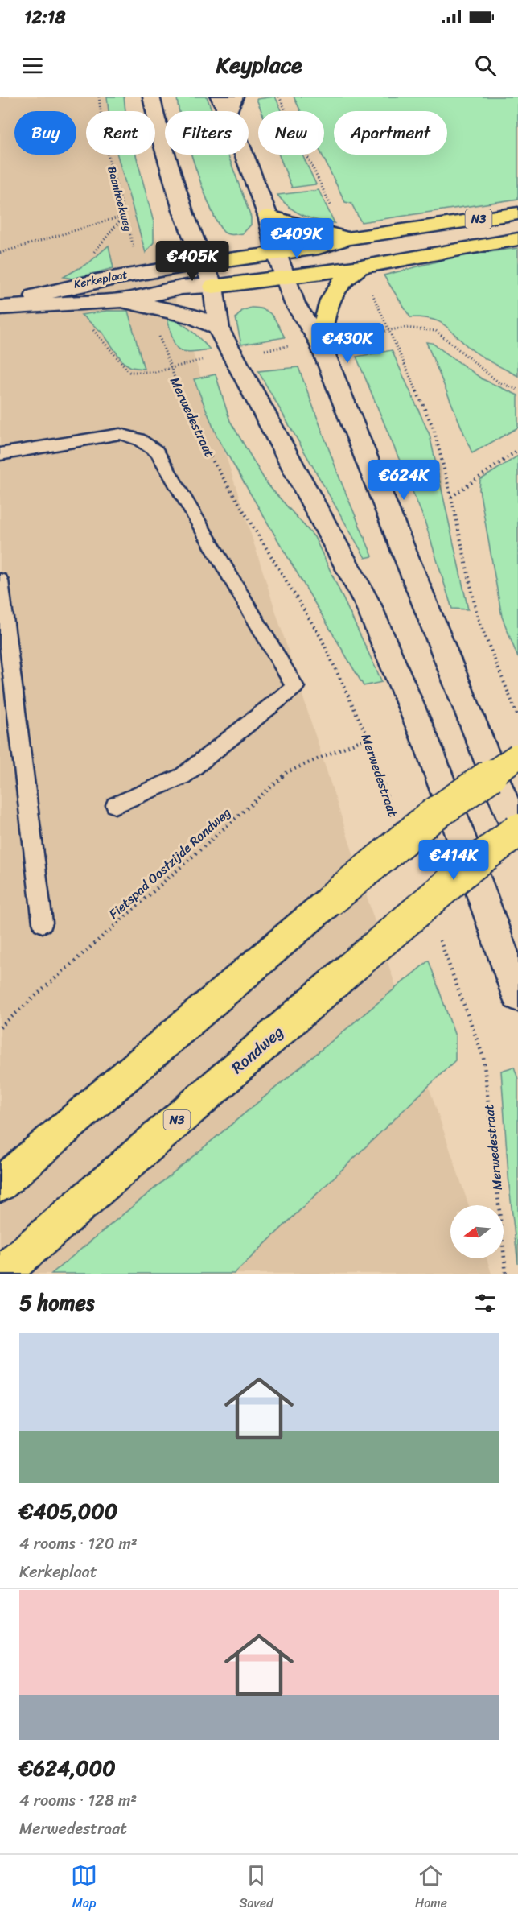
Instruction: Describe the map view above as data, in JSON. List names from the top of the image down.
{
  "streets": {
    "main road": ["N3", "Kerkeplaat", "Rondweg"],
    "path": ["Baanhoekweg", "Merwedestraat", "Fietspad Oostzijde Rondweg"]
  },
  "crossings": [
    ["Baanhoekweg", "Kerkeplaat"],
    ["Merwedestraat", "Fietspad Oostzijde Rondweg"]
  ],
  "north": "left",
  "page": {
    "status": "12:18",
    "header": "Keyplace",
    "chip": [
      "Buy",
      "Rent",
      "Filters",
      "New",
      "Apartment"
    ],
    "price": [
      "€409K",
      "€405K",
      "€430K",
      "€624K",
      "€414K"
    ],
    "heading": "5 homes",
    "list": [
      {
        "name": "€405,000",
        "note": "4 rooms · 120 m² · Kerkeplaat"
      },
      {
        "name": "€624,000",
        "note": "4 rooms · 128 m² · Merwedestraat"
      }
    ],
    "tabs": ["Map", "Saved", "Home"]
  }
}
